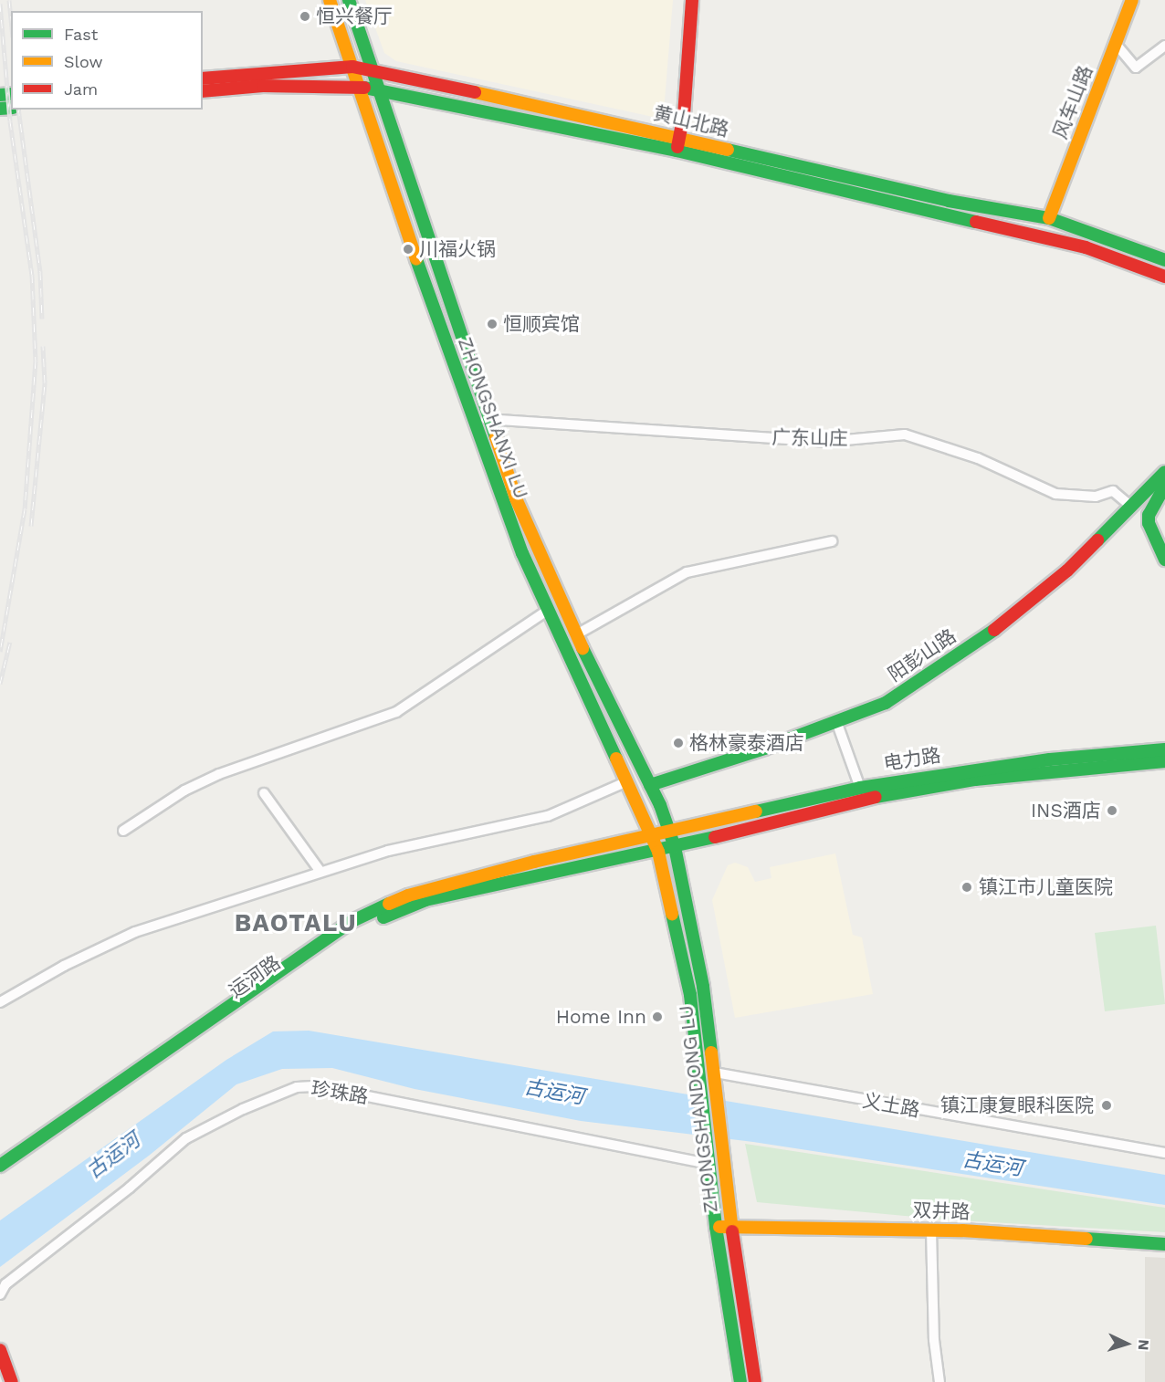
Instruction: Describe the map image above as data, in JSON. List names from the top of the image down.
{
  "streets": {
    "main road": [
      "风车山路",
      "黄山北路",
      "ZHONGSHANXI LU",
      "阳彭山路",
      "电力路",
      "运河路",
      "ZHONGSHANDONG LU",
      "双井路"
    ],
    "street": ["广东山庄", "珍珠路", "义土路"]
  },
  "crossings": [
    ["风车山路", "黄山北路"],
    ["黄山北路", "ZHONGSHANXI LU"],
    ["ZHONGSHANXI LU", "广东山庄"],
    ["ZHONGSHANXI LU", "阳彭山路"],
    ["ZHONGSHANXI LU", "电力路"],
    ["ZHONGSHANXI LU", "运河路"],
    ["ZHONGSHANXI LU", "ZHONGSHANDONG LU"],
    ["广东山庄", "阳彭山路"],
    ["电力路", "运河路"],
    ["电力路", "ZHONGSHANDONG LU"],
    ["运河路", "ZHONGSHANDONG LU"],
    ["珍珠路", "ZHONGSHANDONG LU"],
    ["义土路", "ZHONGSHANDONG LU"],
    ["ZHONGSHANDONG LU", "双井路"]
  ],
  "districts": ["BAOTALU"],
  "water": ["古运河"],
  "places": [
    "恒兴餐厅",
    "川福火锅",
    "恒顺宾馆",
    "格林豪泰酒店",
    "INS酒店",
    "镇江市儿童医院",
    "Home Inn",
    "镇江康复眼科医院"
  ],
  "legend": ["Fast", "Slow", "Jam"],
  "north": "right"
}
